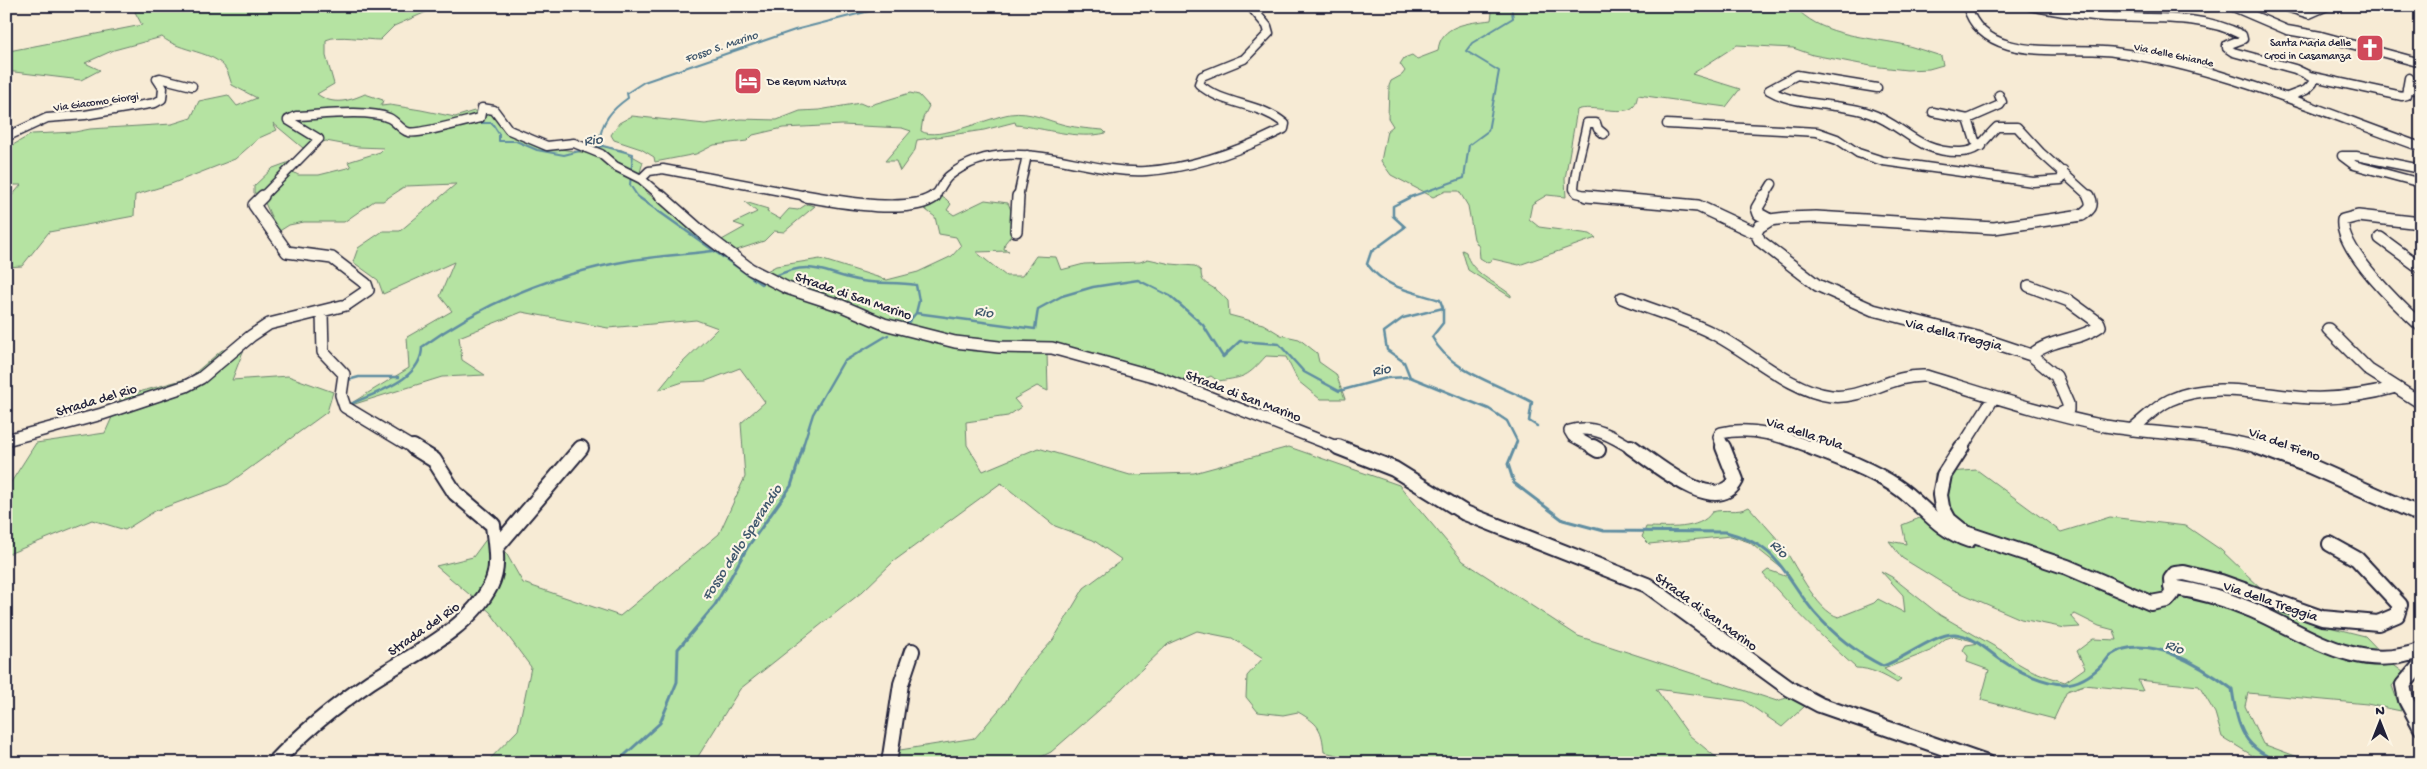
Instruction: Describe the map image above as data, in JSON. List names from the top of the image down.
{
  "streets": {
    "street": [
      "Via delle Ghiande",
      "Via Giacomo Giorgi",
      "Strada di San Marino",
      "Via della Treggia",
      "Strada del Rio",
      "Via della Pula",
      "Via del Fieno"
    ]
  },
  "crossings": [
    ["Strada di San Marino", "Strada del Rio"],
    ["Via della Treggia", "Via della Pula"],
    ["Via della Treggia", "Via del Fieno"]
  ],
  "water": ["Fosso S. Marino", "Rio", "Fosso dello Sperandio"],
  "places": {
    "church": ["Santa Maria delle Croci in Casamanza"],
    "hotel": ["De Rerum Natura"]
  },
  "north": "top"
}
